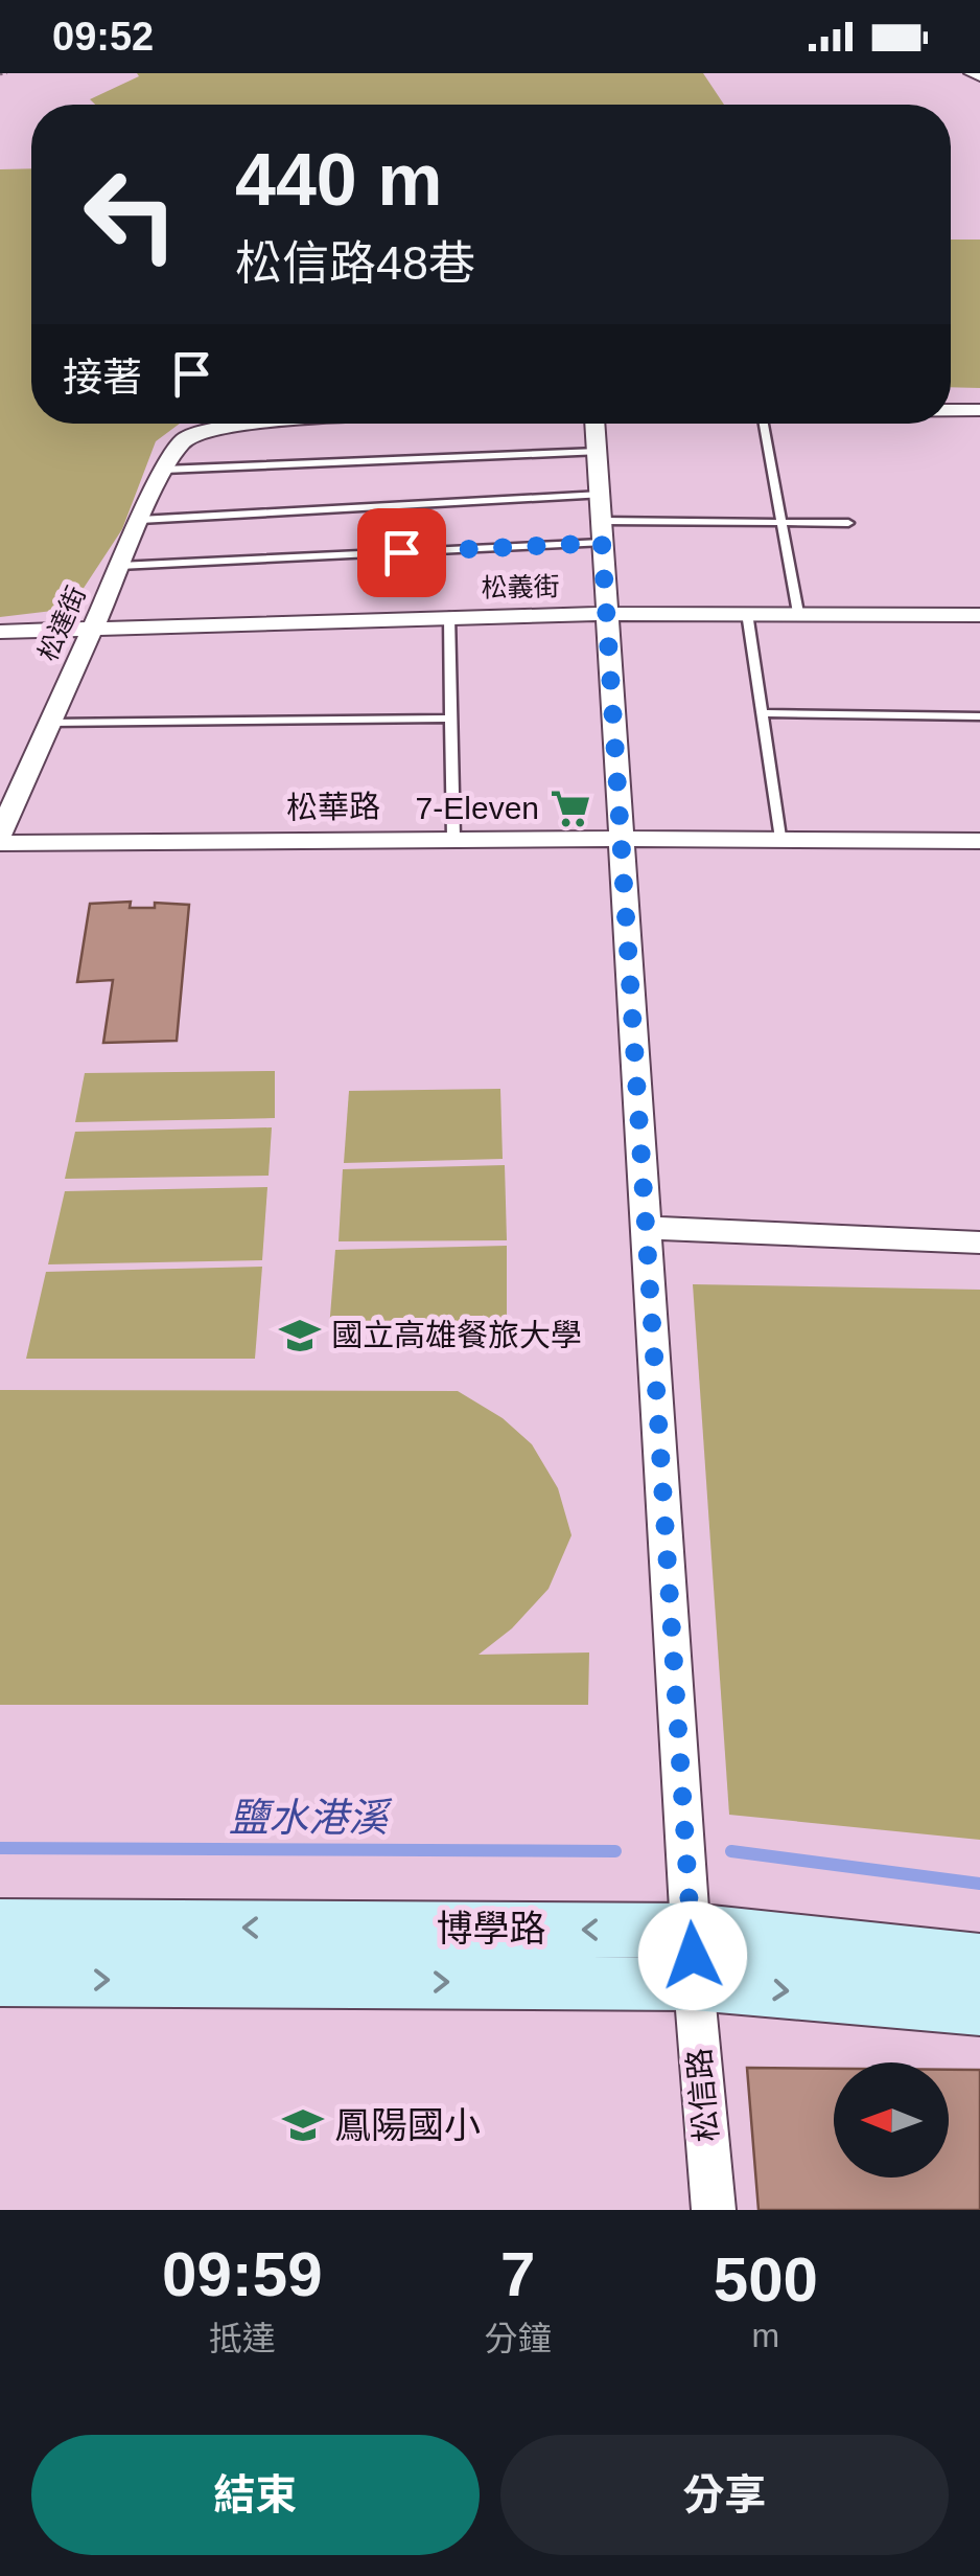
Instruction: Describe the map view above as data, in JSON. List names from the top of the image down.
{
  "streets": {
    "street": [
      "松義街",
      "松達街",
      "松華路",
      "博學路",
      "松信路"
    ]
  },
  "crossings": [
    ["松義街", "松達街"],
    ["松義街", "松信路"],
    ["松華路", "松信路"],
    ["博學路", "松信路"]
  ],
  "water": ["鹽水港溪"],
  "places": {
    "supermarket": ["7-Eleven"],
    "school or university": ["國立高雄餐旅大學", "鳳陽國小"]
  },
  "north": "left",
  "page": {
    "status": "09:52",
    "turn": ["440 m", "松信路48巷"],
    "then": "接著",
    "eta": [
      "09:59",
      "抵達",
      "7",
      "分鐘",
      "500",
      "m"
    ],
    "buttons": ["結束", "分享"]
  }
}
